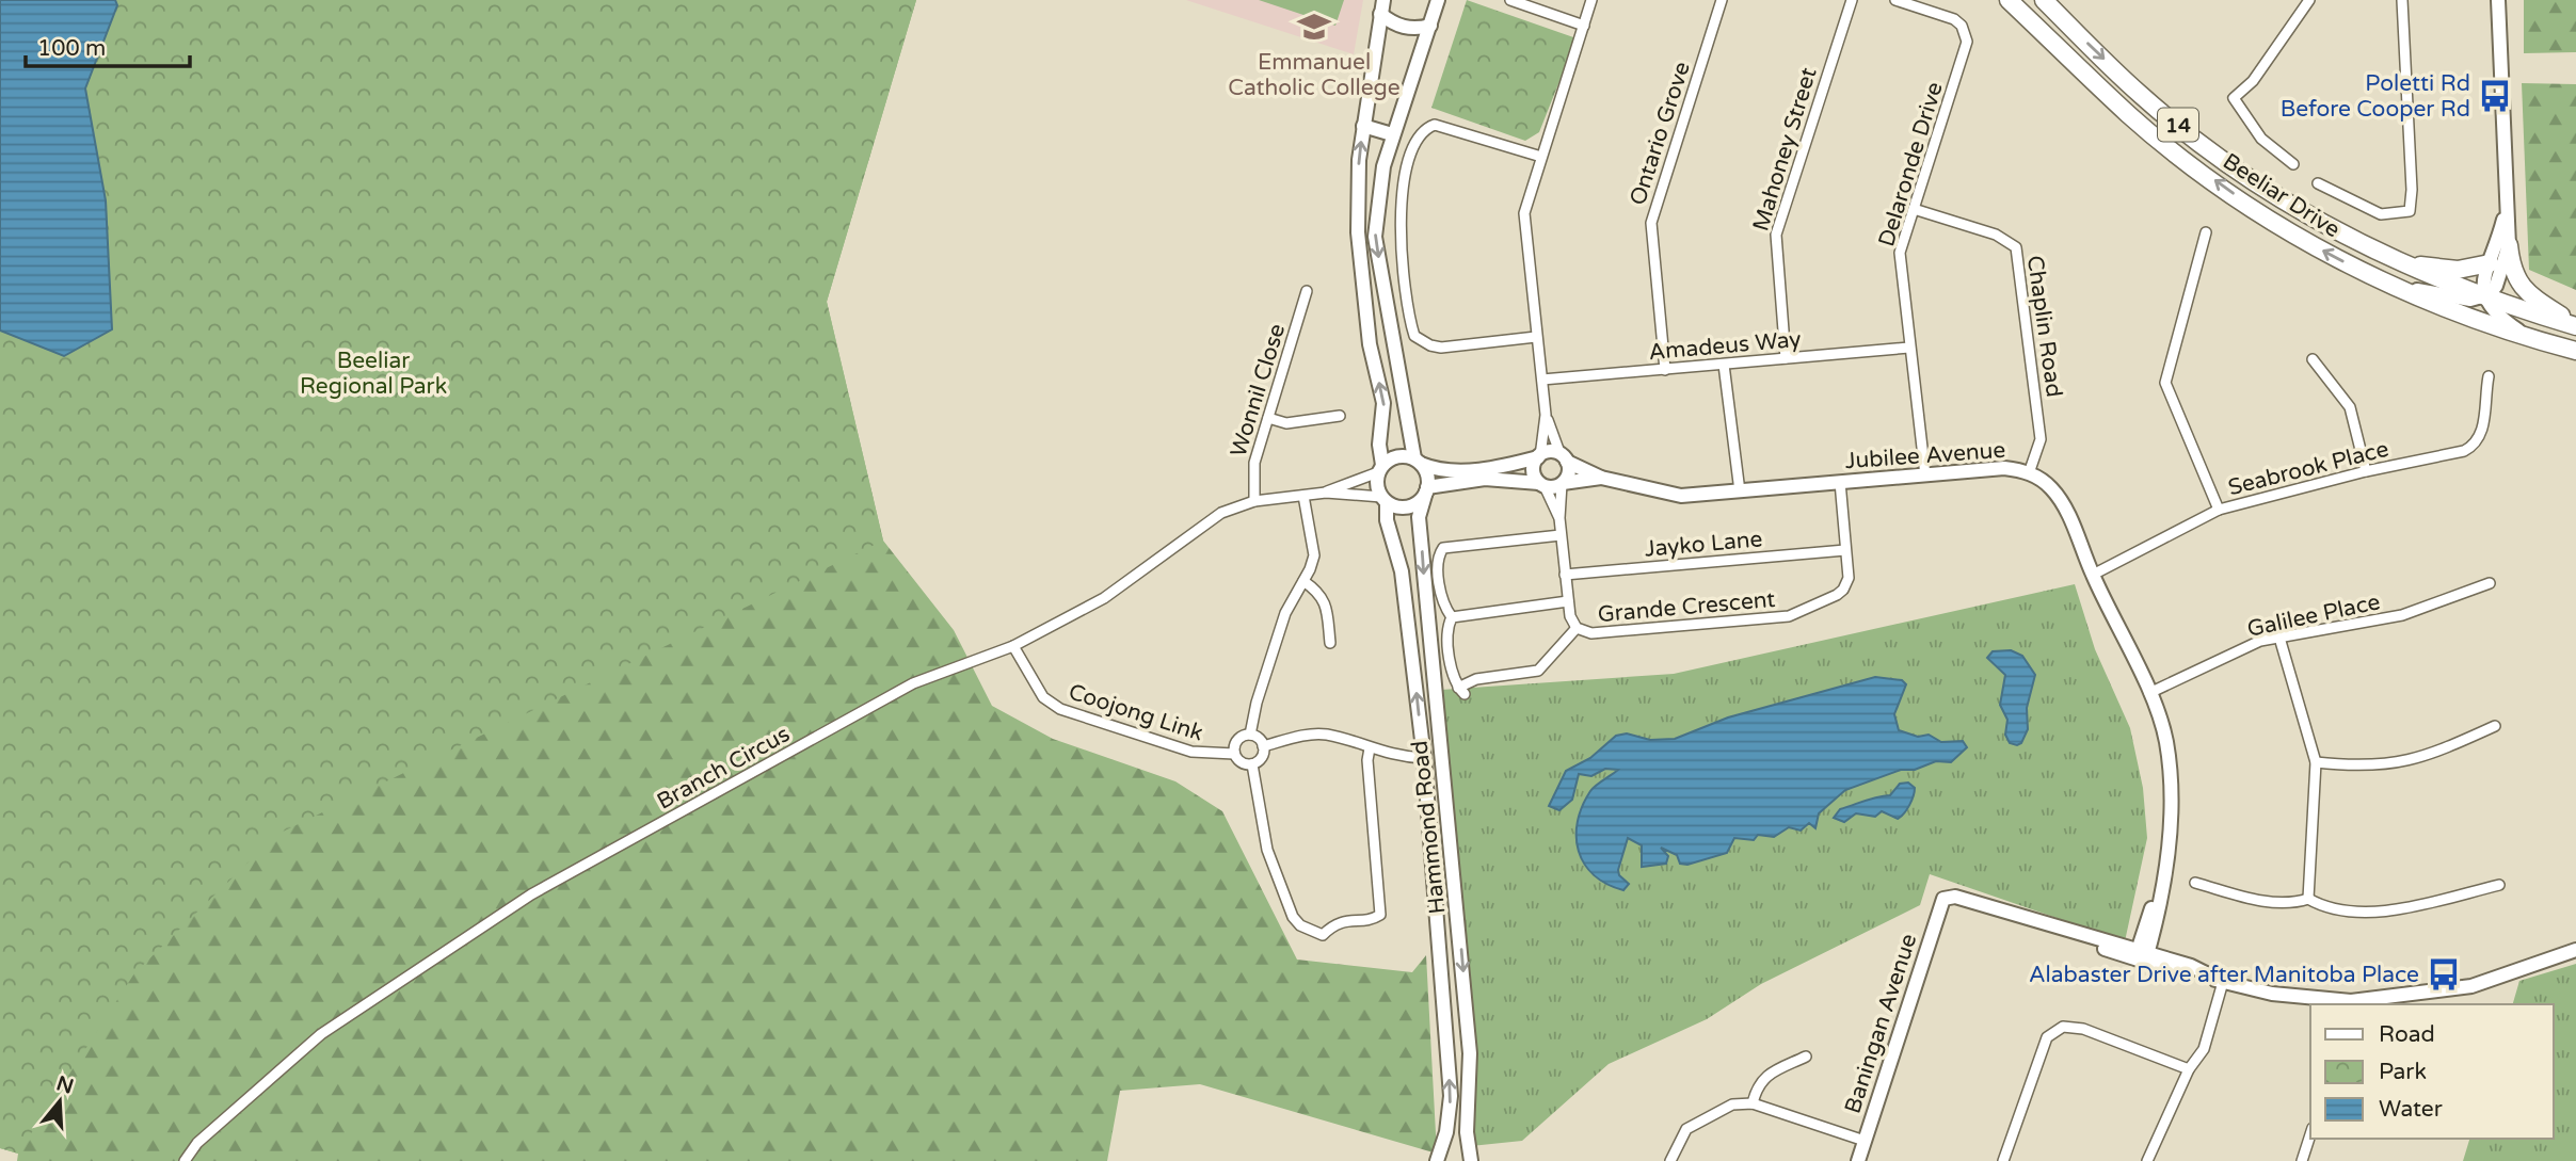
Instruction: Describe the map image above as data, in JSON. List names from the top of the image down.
{
  "streets": {
    "highway": ["14", "Beeliar Drive"],
    "main road": ["Jubilee Avenue", "Hammond Road", "Baningan Avenue"],
    "street": [
      "Ontario Grove",
      "Mahoney Street",
      "Delaronde Drive",
      "Chaplin Road",
      "Amadeus Way",
      "Wonnil Close",
      "Seabrook Place",
      "Jayko Lane",
      "Grande Crescent",
      "Galilee Place",
      "Coojong Link",
      "Branch Circus"
    ]
  },
  "crossings": [
    ["Ontario Grove", "Amadeus Way"],
    ["Mahoney Street", "Amadeus Way"],
    ["Delaronde Drive", "Chaplin Road"],
    ["Delaronde Drive", "Amadeus Way"],
    ["Delaronde Drive", "Jubilee Avenue"],
    ["Chaplin Road", "Jubilee Avenue"],
    ["Wonnil Close", "Branch Circus"],
    ["Jubilee Avenue", "Seabrook Place"],
    ["Jubilee Avenue", "Grande Crescent"],
    ["Jubilee Avenue", "Galilee Place"],
    ["Jubilee Avenue", "Baningan Avenue"],
    ["Jayko Lane", "Grande Crescent"],
    ["Coojong Link", "Branch Circus"],
    ["Branch Circus", "Hammond Road"]
  ],
  "parks": ["Beeliar Regional Park"],
  "places": {
    "school or university": ["Emmanuel Catholic College"],
    "bus stop": ["Poletti Rd Before Cooper Rd", "Alabaster Drive after Manitoba Place"]
  },
  "legend": ["Road", "Park", "Water"],
  "scale_bar": "100 m",
  "north": "top"
}
